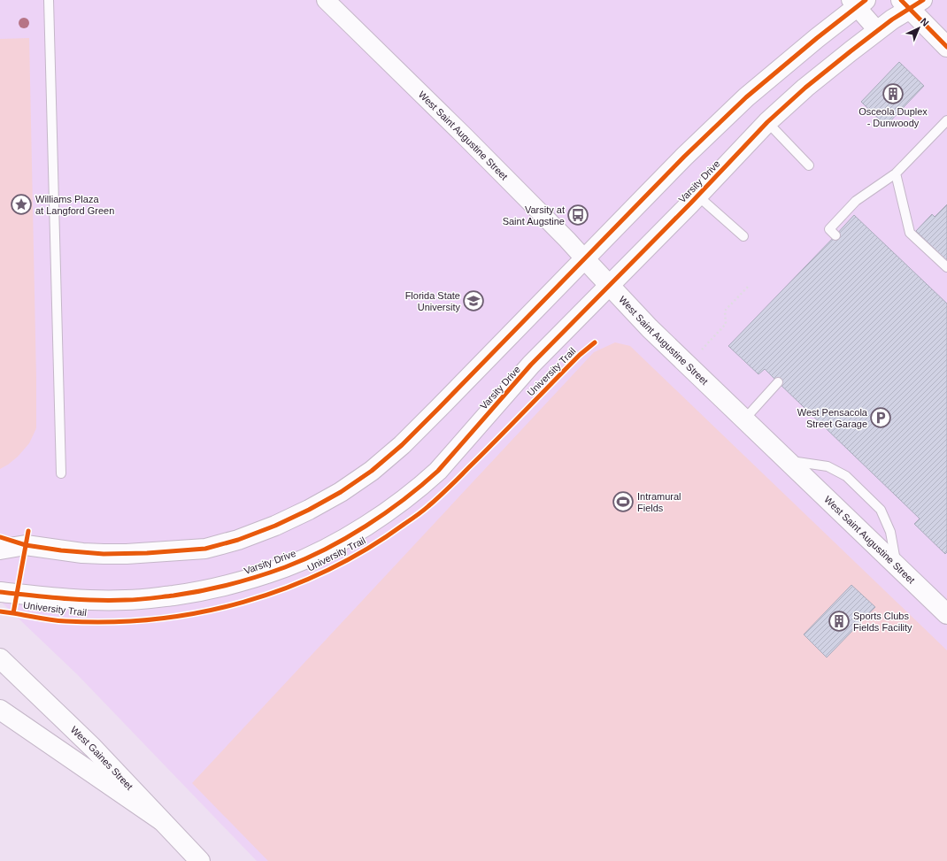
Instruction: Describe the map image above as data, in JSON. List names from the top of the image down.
{
  "streets": {
    "main road": ["West Saint Augustine Street", "Varsity Drive", "West Gaines Street"],
    "cycle path": ["University Trail"]
  },
  "crossings": [
    ["West Saint Augustine Street", "Varsity Drive"]
  ],
  "places": {
    "building": ["Osceola Duplex - Dunwoody", "Sports Clubs Fields Facility"],
    "place": ["Williams Plaza at Langford Green"],
    "bus stop": ["Varsity at Saint Augstine"],
    "school or university": ["Florida State University"],
    "parking": ["West Pensacola Street Garage"],
    "sports": ["Intramural Fields"]
  },
  "north": "top right"
}
